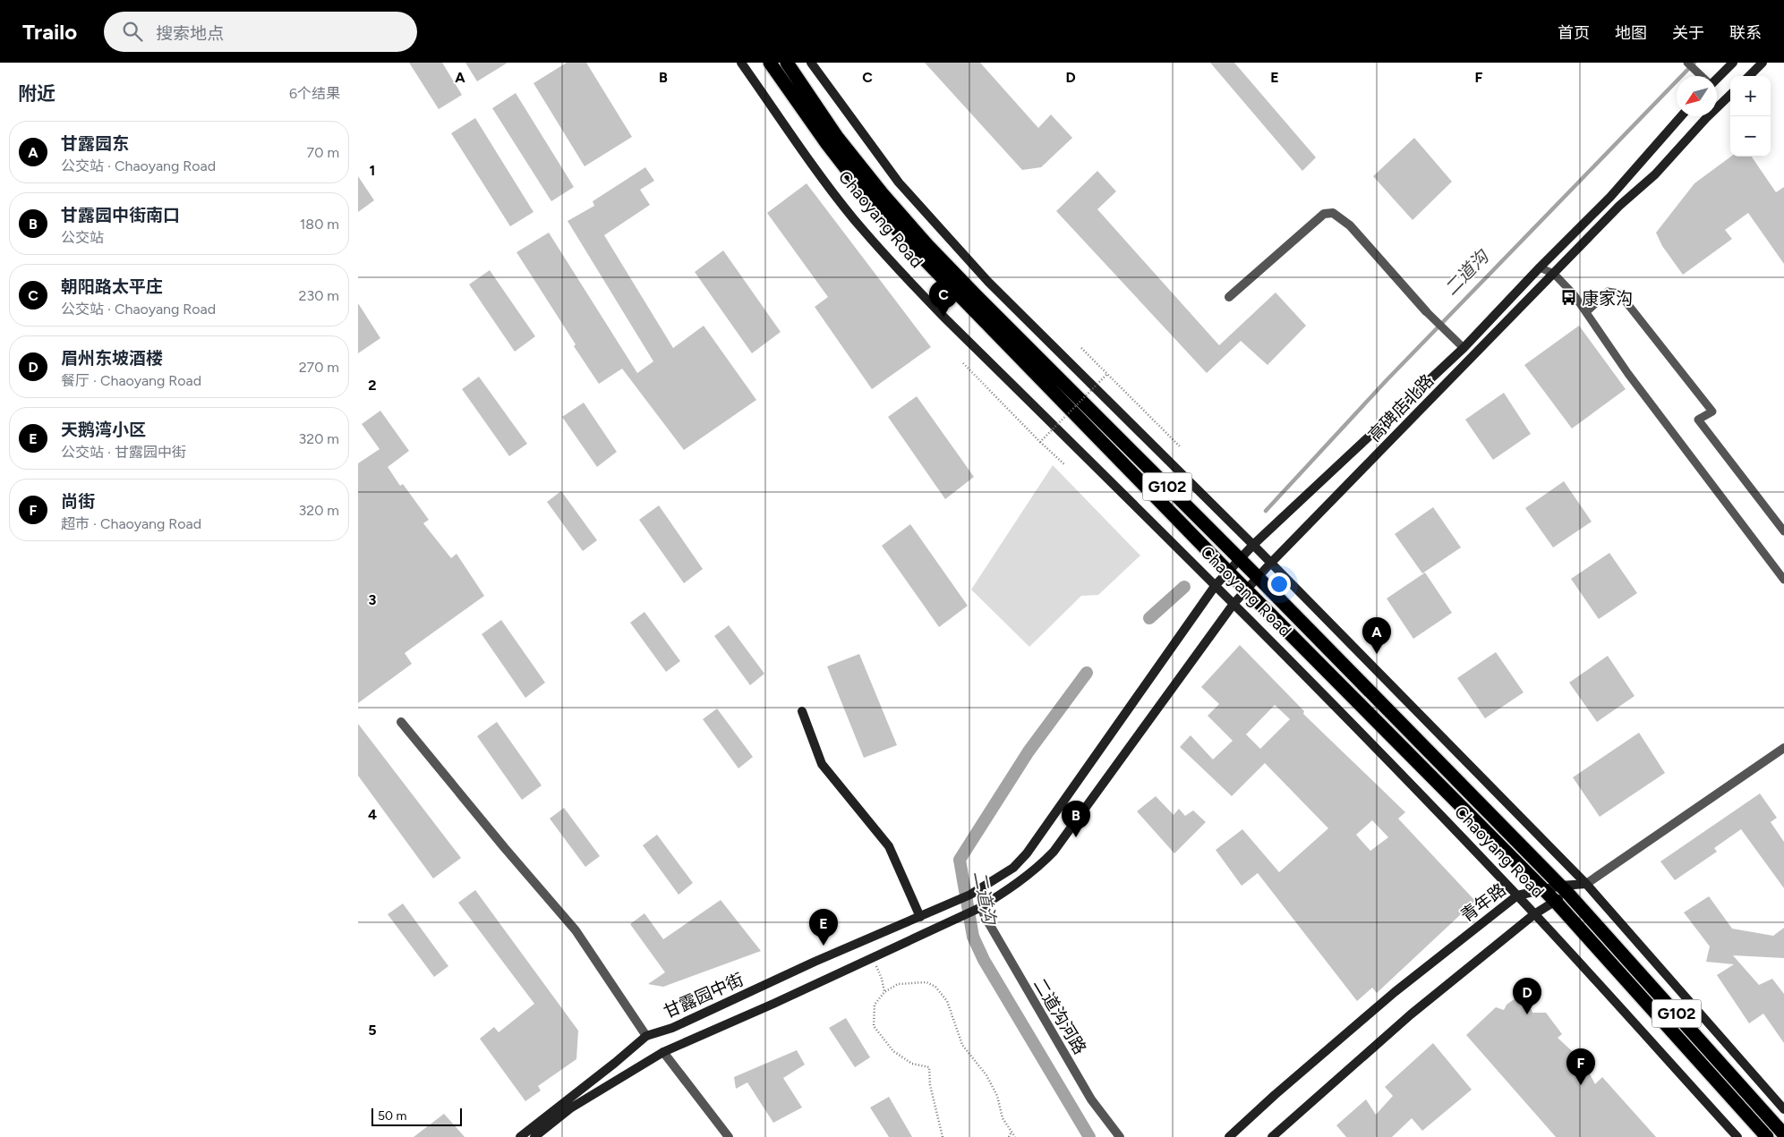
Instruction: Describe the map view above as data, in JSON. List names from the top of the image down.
{
  "streets": {
    "highway": ["Chaoyang Road", "G102"],
    "street": [
      "高碑店北路",
      "青年路",
      "甘露园中街",
      "二道沟河路"
    ]
  },
  "crossings": [
    ["Chaoyang Road", "高碑店北路"],
    ["Chaoyang Road", "青年路"],
    ["高碑店北路", "甘露园中街"],
    ["高碑店北路", "二道沟河路"],
    ["甘露园中街", "二道沟河路"]
  ],
  "water": ["二道沟"],
  "places": {
    "bus stop": ["康家沟"]
  },
  "scale_bar": "50 m",
  "north": "bottom left",
  "page": {
    "header": "Trailo",
    "search": "搜索地点",
    "nav": [
      "首页",
      "地图",
      "关于",
      "联系"
    ],
    "heading": ["附近", "6个结果"],
    "map_buttons": ["+", "−"],
    "list": [
      {
        "mark": "A",
        "name": "甘露园东",
        "note": "公交站 · Chaoyang Road",
        "value": "70 m"
      },
      {
        "mark": "B",
        "name": "甘露园中街南口",
        "note": "公交站",
        "value": "180 m"
      },
      {
        "mark": "C",
        "name": "朝阳路太平庄",
        "note": "公交站 · Chaoyang Road",
        "value": "230 m"
      },
      {
        "mark": "D",
        "name": "眉州东坡酒楼",
        "note": "餐厅 · Chaoyang Road",
        "value": "270 m"
      },
      {
        "mark": "E",
        "name": "天鹅湾小区",
        "note": "公交站 · 甘露园中街",
        "value": "320 m"
      },
      {
        "mark": "F",
        "name": "尚街",
        "note": "超市 · Chaoyang Road",
        "value": "320 m"
      }
    ],
    "pins": [
      "C",
      "A",
      "B",
      "E",
      "D",
      "F"
    ],
    "scale": "50 m"
  },
  "grid": {
    "columns": [
      "A",
      "B",
      "C",
      "D",
      "E",
      "F"
    ],
    "rows": [
      "1",
      "2",
      "3",
      "4",
      "5"
    ]
  }
}
